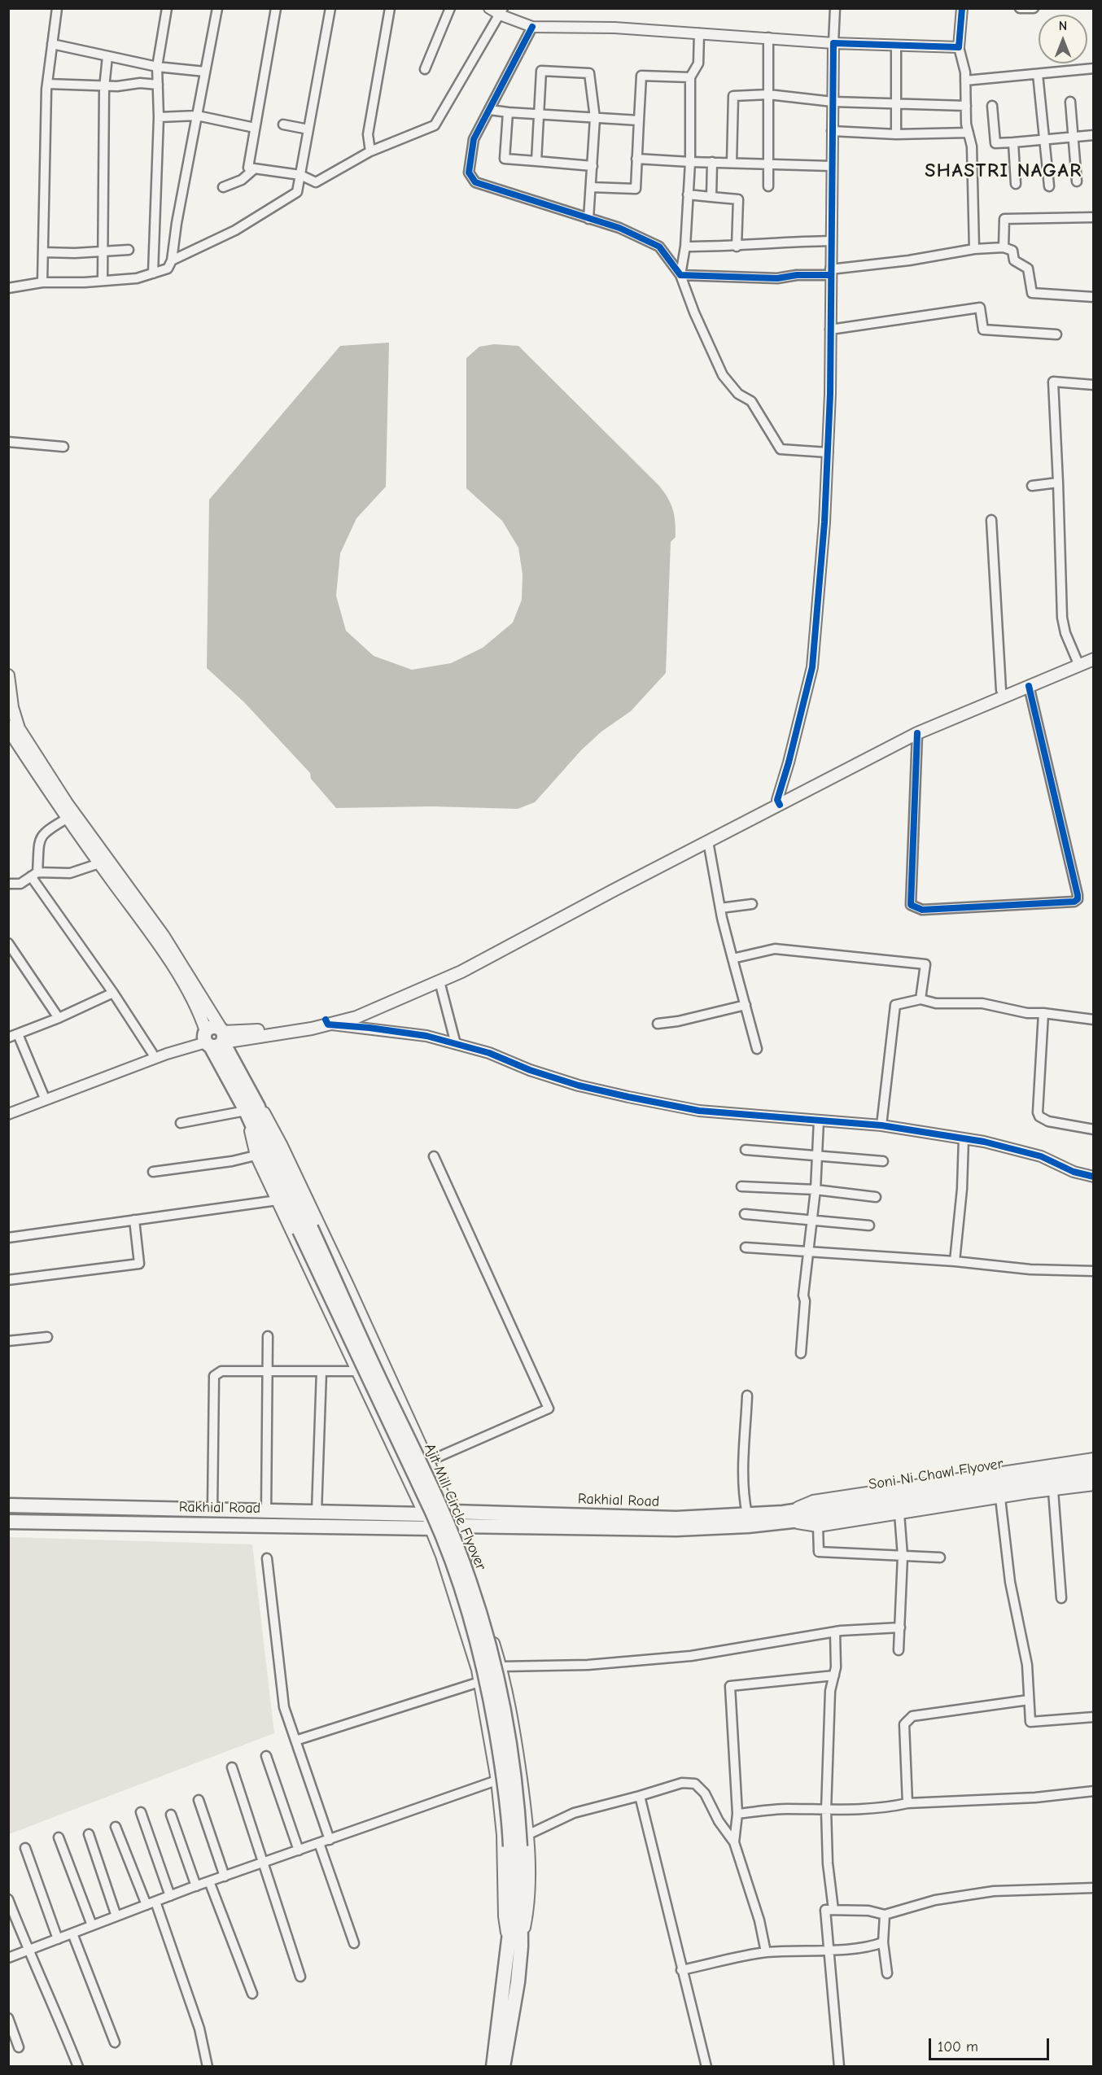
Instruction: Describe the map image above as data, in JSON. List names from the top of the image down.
{
  "streets": {
    "main road": ["Soni Ni Chawl Flyover", "Rakhial Road", "Ajit Mill Circle Flyover"]
  },
  "crossings": [
    ["Soni Ni Chawl Flyover", "Rakhial Road"]
  ],
  "districts": ["SHASTRI NAGAR"],
  "scale_bar": "100 m",
  "north": "top"
}
